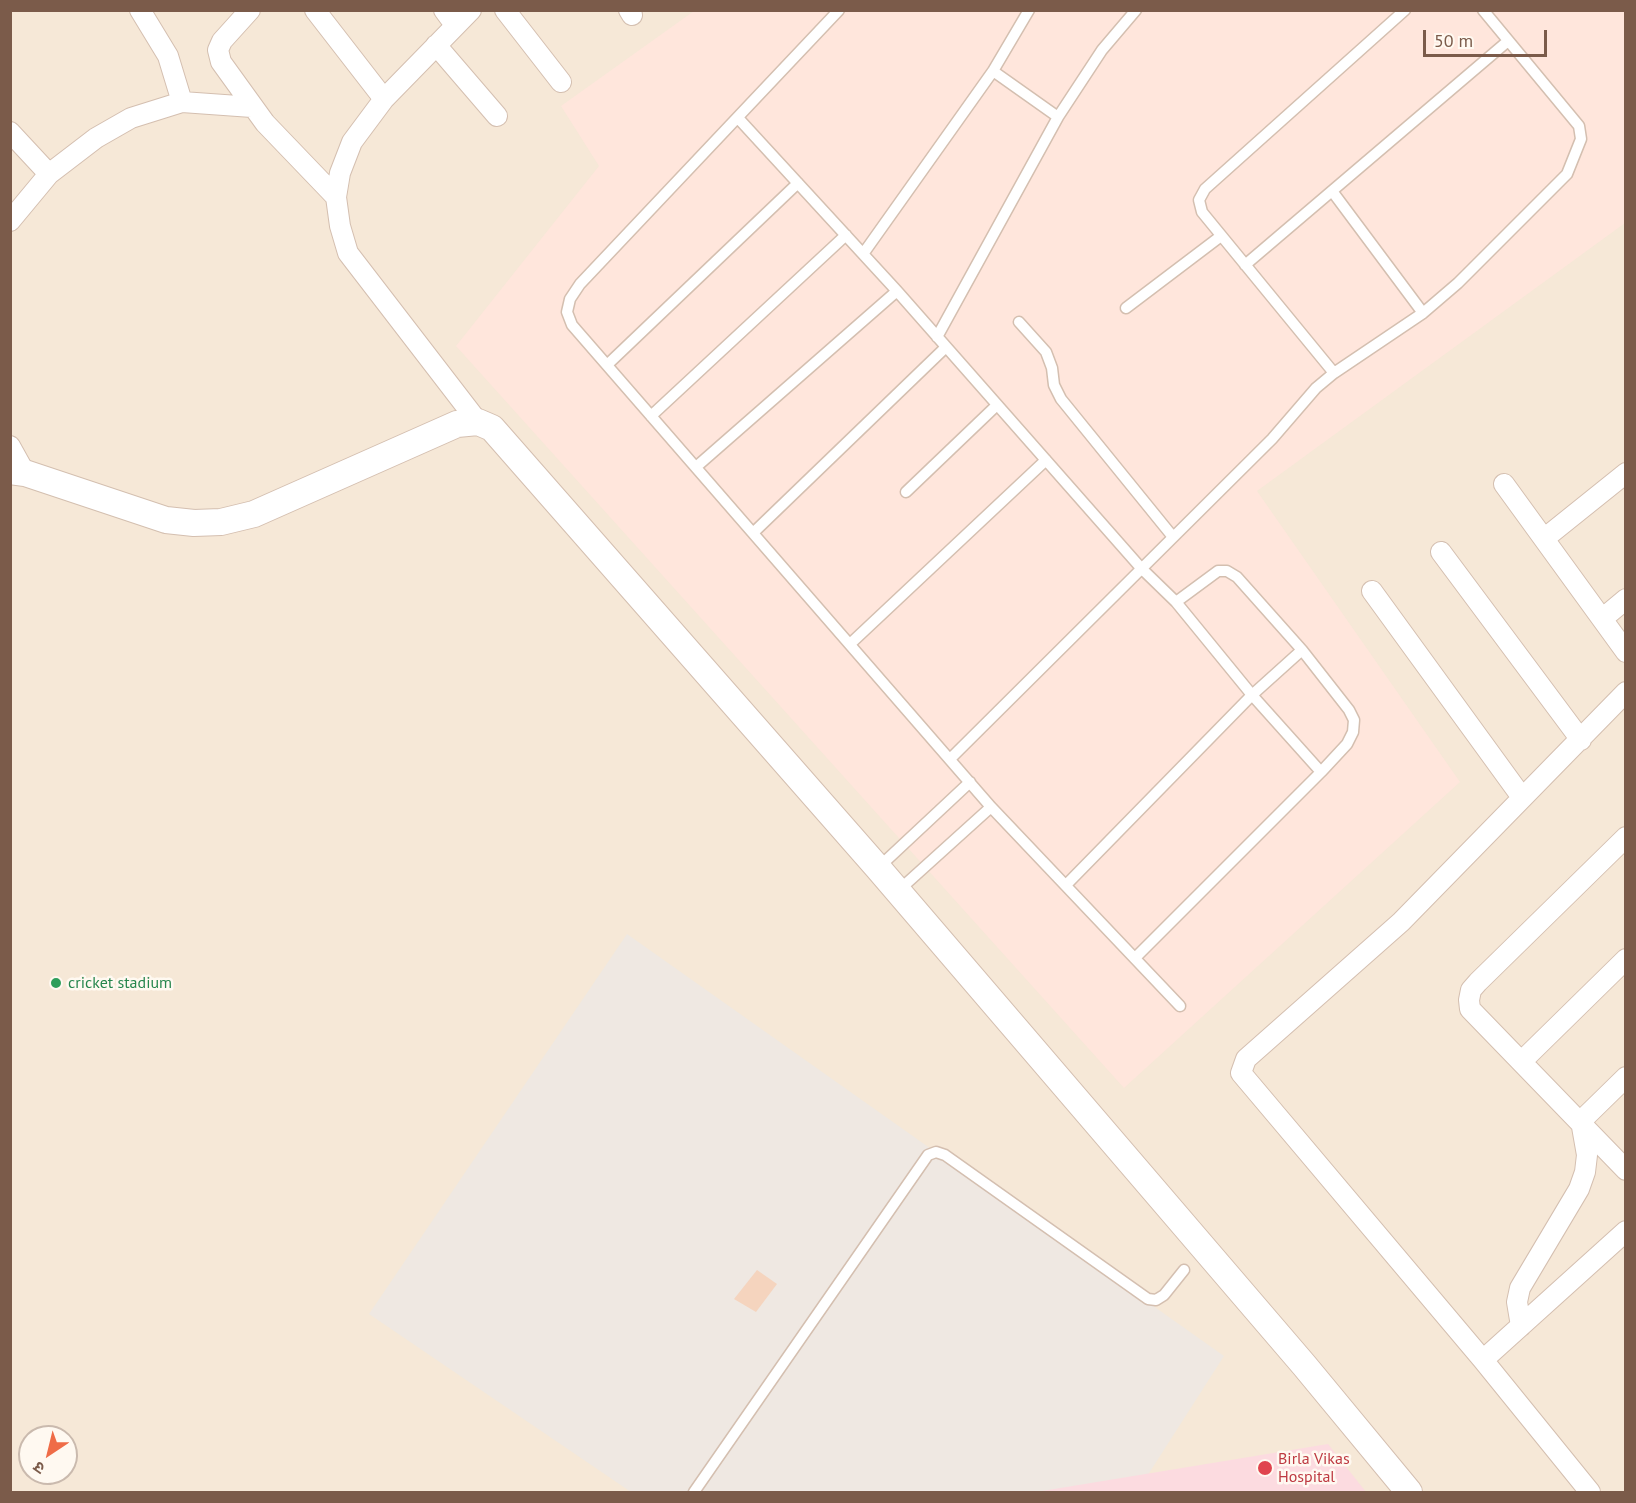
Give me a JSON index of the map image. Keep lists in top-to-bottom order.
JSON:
{
  "places": ["cricket stadium", "Birla Vikas Hospital"],
  "scale_bar": "50 m",
  "north": "bottom left"
}
